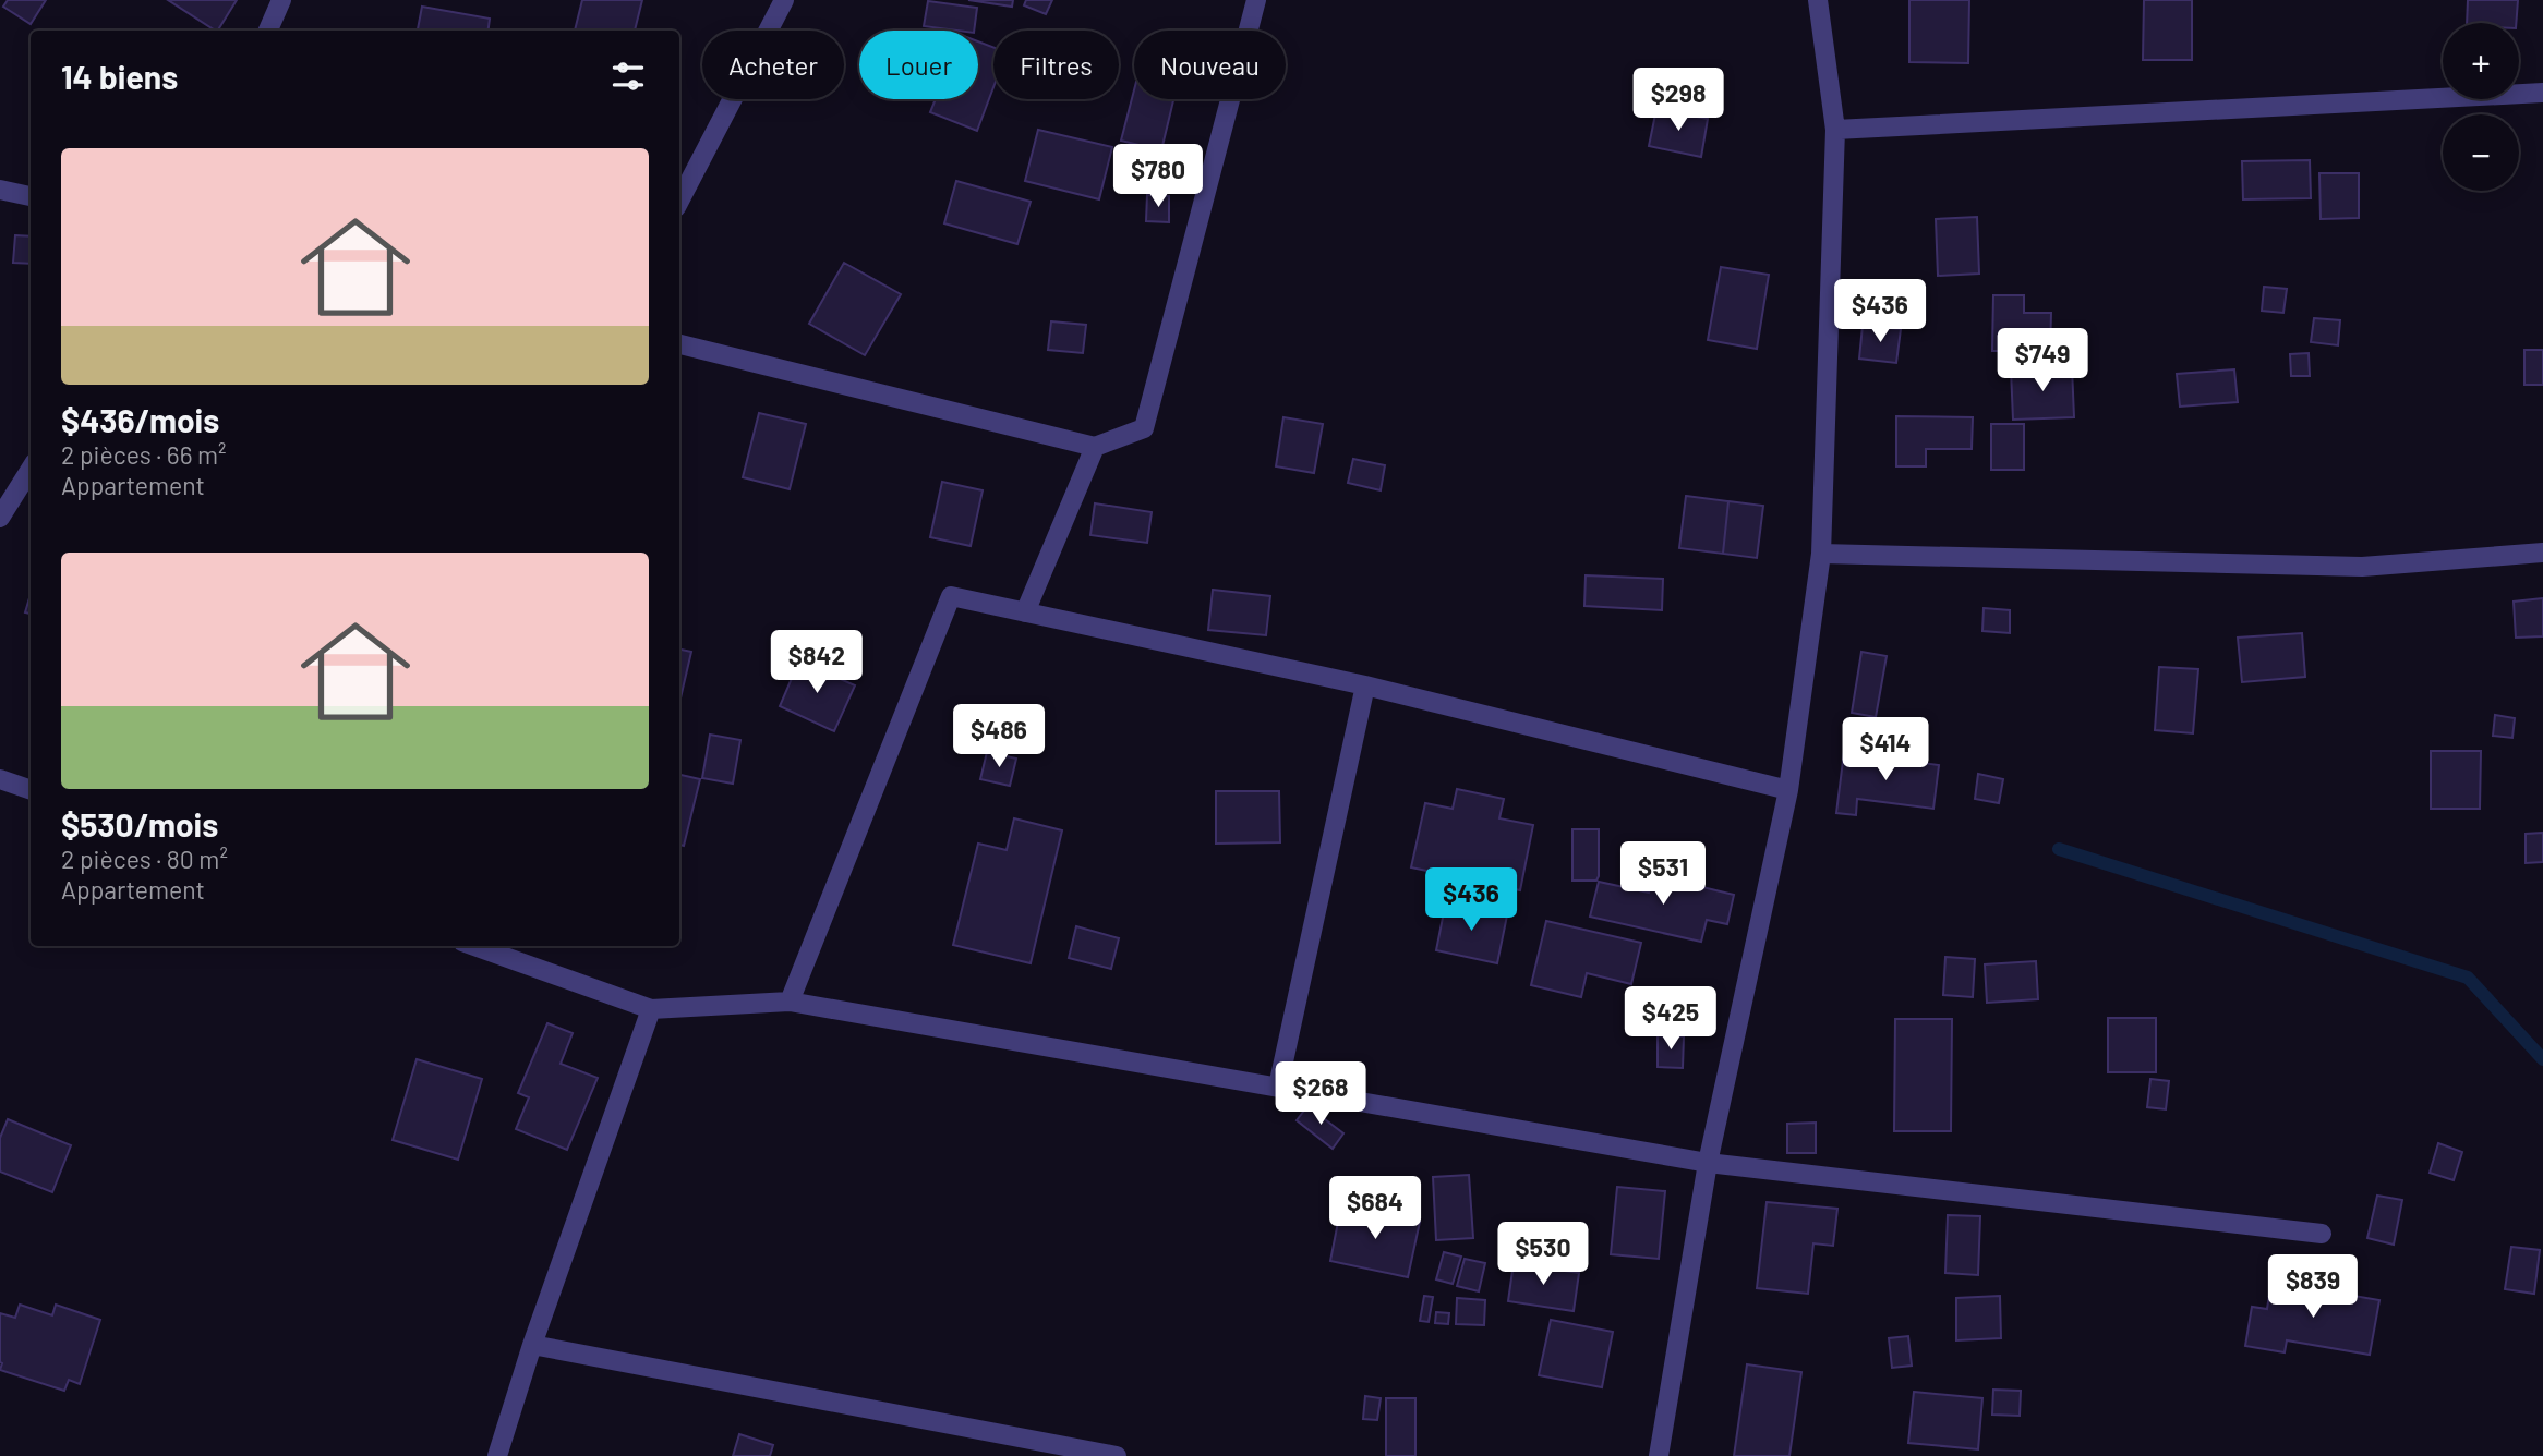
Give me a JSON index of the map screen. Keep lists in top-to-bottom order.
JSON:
{
  "page": {
    "map_buttons": ["+", "−"],
    "chip": [
      "Acheter",
      "Louer",
      "Filtres",
      "Nouveau"
    ],
    "heading": "14 biens",
    "price": [
      "$298",
      "$780",
      "$436",
      "$749",
      "$842",
      "$486",
      "$414",
      "$531",
      "$436",
      "$425",
      "$268",
      "$684",
      "$530",
      "$839"
    ],
    "list": [
      {
        "name": "$436/mois",
        "note": "2 pièces · 66 m² · Appartement"
      },
      {
        "name": "$530/mois",
        "note": "2 pièces · 80 m² · Appartement"
      }
    ]
  }
}
